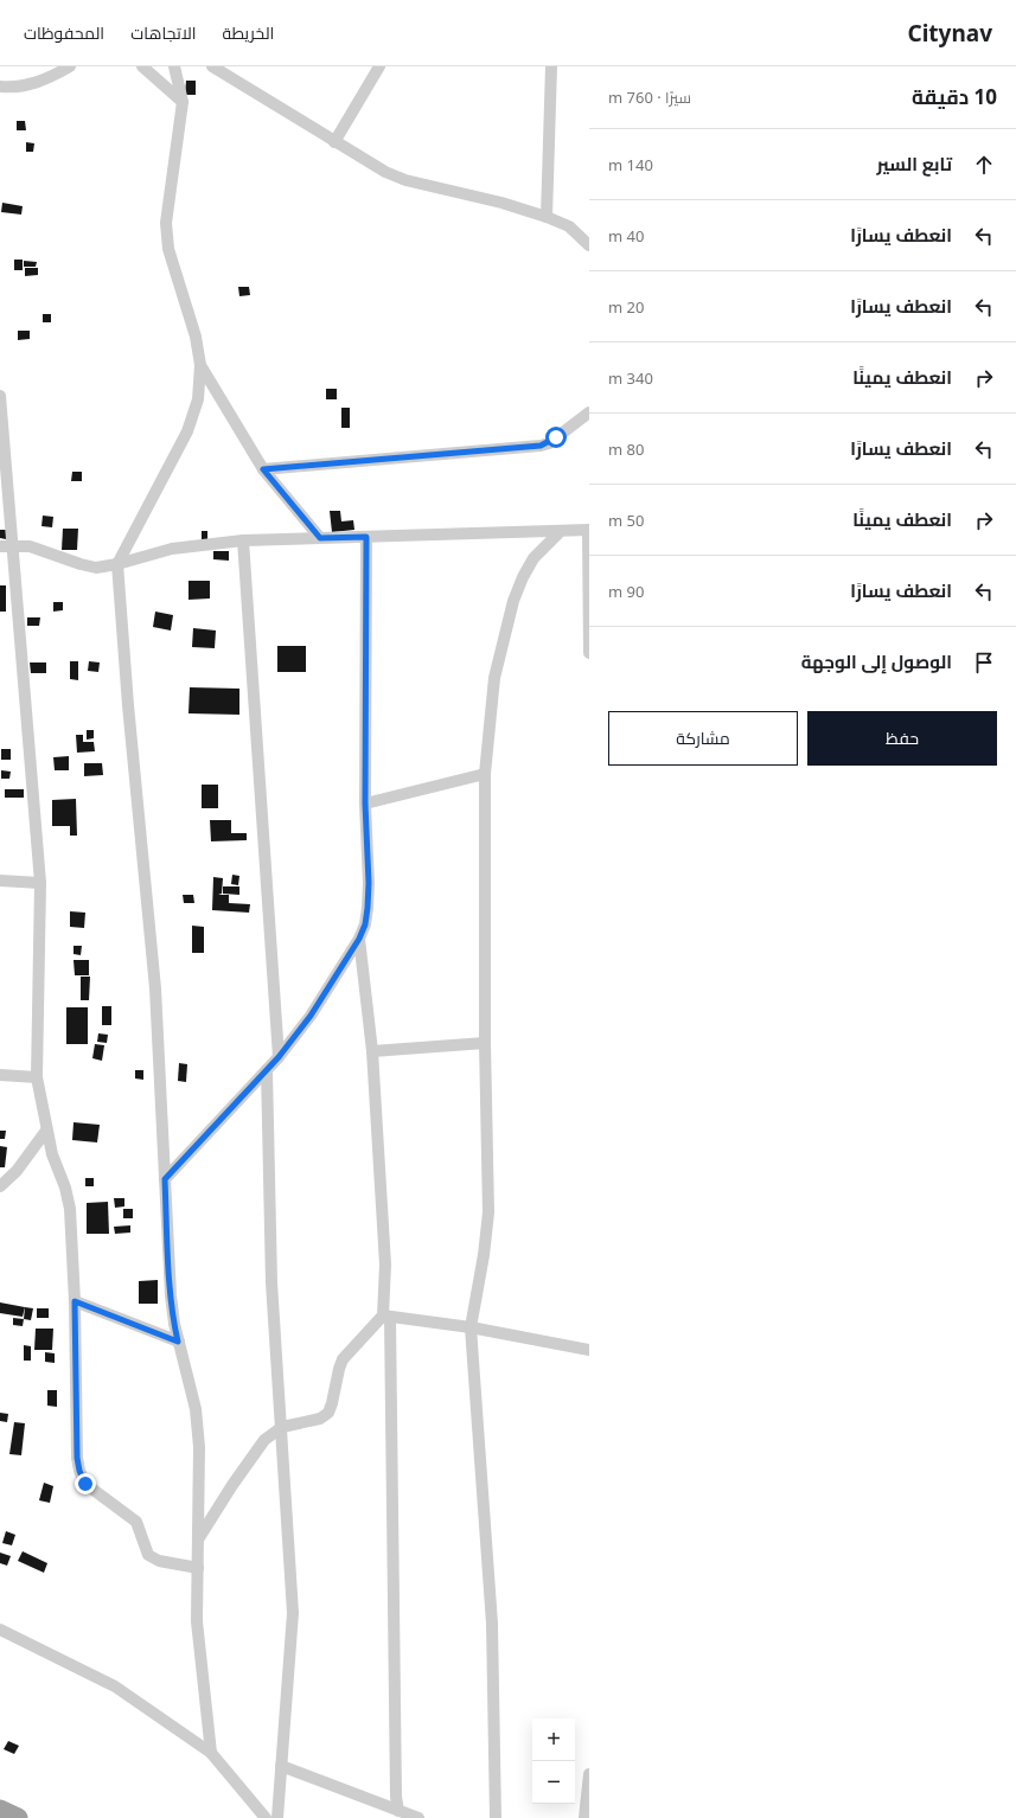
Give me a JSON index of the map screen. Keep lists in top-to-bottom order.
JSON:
{
  "page": {
    "header": "Citynav",
    "nav": ["الخريطة", "الاتجاهات", "المحفوظات"],
    "heading": ["10 دقيقة", "سيرًا · 760 m"],
    "list": [
      ["تابع السير", "140 m"],
      ["انعطف يسارًا", "40 m"],
      ["انعطف يسارًا", "20 m"],
      ["انعطف يمينًا", "340 m"],
      ["انعطف يسارًا", "80 m"],
      ["انعطف يمينًا", "50 m"],
      ["انعطف يسارًا", "90 m"],
      "الوصول إلى الوجهة"
    ],
    "buttons": ["حفظ", "مشاركة"],
    "map_buttons": ["+", "−"]
  }
}
